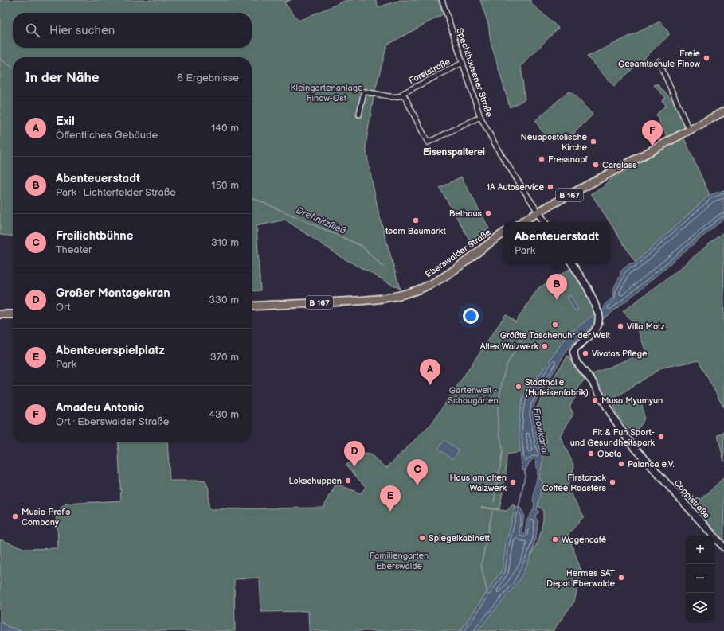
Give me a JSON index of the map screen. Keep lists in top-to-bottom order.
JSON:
{
  "streets": {
    "main road": ["B 167", "Eberswalder Straße", "Coppistraße"],
    "street": ["Forststraße", "Spechthausener Straße"]
  },
  "crossings": [
    ["Forststraße", "Spechthausener Straße"],
    ["Spechthausener Straße", "B 167"]
  ],
  "districts": ["Eisenspalterei"],
  "water": ["Drehnitzfließ", "Finowkanal"],
  "parks": ["Kleingartenanlage Finow-Ost", "Gartenwelt - Schaugärten", "Familiengarten Eberswalde"],
  "places": [
    "Freie Gesamtschule Finow",
    "Neuapostolische Kirche",
    "Fressnapf",
    "Carglass",
    "1A Autoservice",
    "Bethaus",
    "toom Baumarkt",
    "Größte Taschenuhr der Welt",
    "Villa Motz",
    "Altes Walzwerk",
    "Vivatas Pflege",
    "Stadthalle (Hufeisenfabrik)",
    "Musa Myumyun",
    "Fit & Fun Sport- und Gesundheitspark",
    "Obeta",
    "Palanca e.V.",
    "Lokschuppen",
    "Haus am alten Walzwerk",
    "Firstcrack Coffee Roasters",
    "Music-Profis Company",
    "Spiegelkabinett",
    "Wagencafé",
    "Hermes SAT Depot Eberwalde"
  ],
  "page": {
    "search": "Hier suchen",
    "heading": ["In der Nähe", "6 Ergebnisse"],
    "list": [
      {
        "mark": "A",
        "name": "Exil",
        "note": "Öffentliches Gebäude",
        "value": "140 m"
      },
      {
        "mark": "B",
        "name": "Abenteuerstadt",
        "note": "Park · Lichterfelder Straße",
        "value": "150 m"
      },
      {
        "mark": "C",
        "name": "Freilichtbühne",
        "note": "Theater",
        "value": "310 m"
      },
      {
        "mark": "D",
        "name": "Großer Montagekran",
        "note": "Ort",
        "value": "330 m"
      },
      {
        "mark": "E",
        "name": "Abenteuerspielplatz",
        "note": "Park",
        "value": "370 m"
      },
      {
        "mark": "F",
        "name": "Amadeu Antonio",
        "note": "Ort · Eberswalder Straße",
        "value": "430 m"
      }
    ],
    "pins": [
      "F",
      "B",
      "A",
      "D",
      "C",
      "E"
    ],
    "popup": ["Abenteuerstadt", "Park"],
    "map_buttons": ["+", "−"]
  }
}
